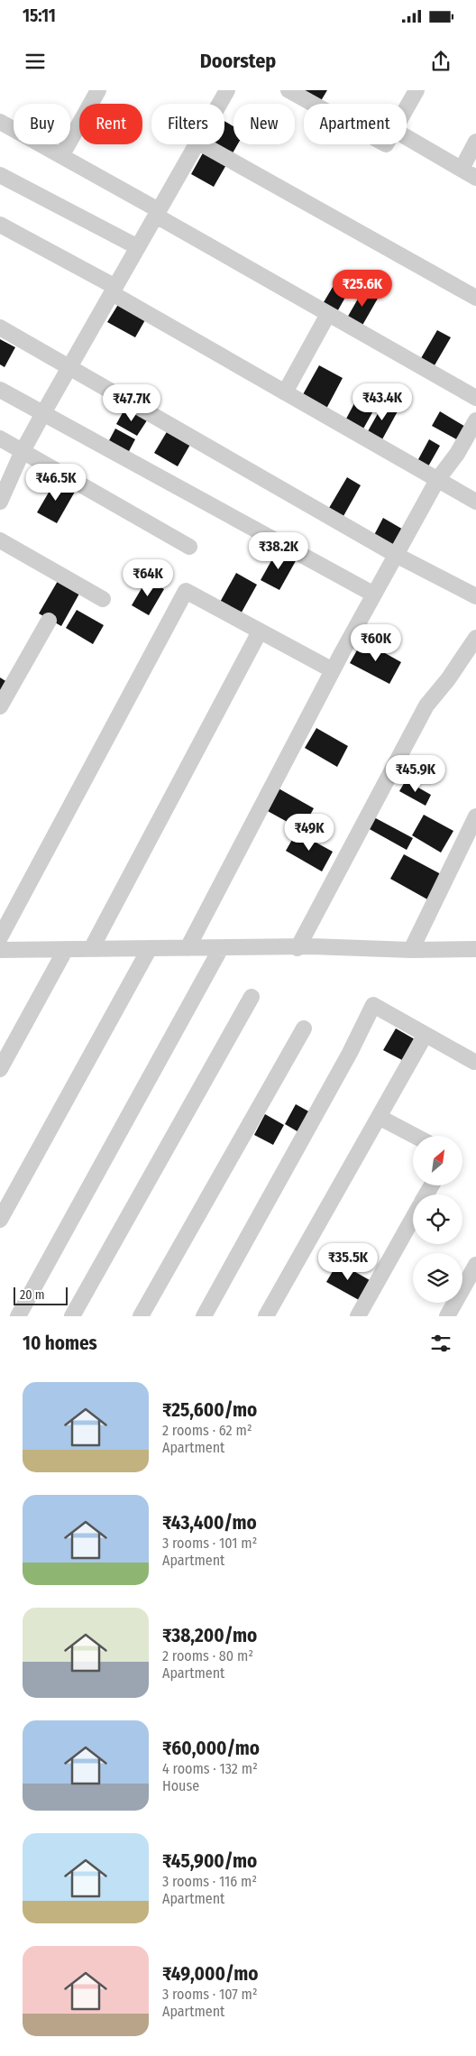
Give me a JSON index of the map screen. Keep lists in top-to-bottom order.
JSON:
{
  "scale_bar": "20 m",
  "north": "top right",
  "page": {
    "status": "15:11",
    "header": "Doorstep",
    "chip": [
      "Buy",
      "Rent",
      "Filters",
      "New",
      "Apartment"
    ],
    "price": [
      "₹25.6K",
      "₹43.4K",
      "₹47.7K",
      "₹46.5K",
      "₹38.2K",
      "₹64K",
      "₹60K",
      "₹45.9K",
      "₹49K",
      "₹35.5K"
    ],
    "scale": "20 m",
    "heading": "10 homes",
    "list": [
      {
        "name": "₹25,600/mo",
        "note": "2 rooms · 62 m² · Apartment"
      },
      {
        "name": "₹43,400/mo",
        "note": "3 rooms · 101 m² · Apartment"
      },
      {
        "name": "₹38,200/mo",
        "note": "2 rooms · 80 m² · Apartment"
      },
      {
        "name": "₹60,000/mo",
        "note": "4 rooms · 132 m² · House"
      },
      {
        "name": "₹45,900/mo",
        "note": "3 rooms · 116 m² · Apartment"
      },
      {
        "name": "₹49,000/mo",
        "note": "3 rooms · 107 m² · Apartment"
      }
    ]
  }
}
